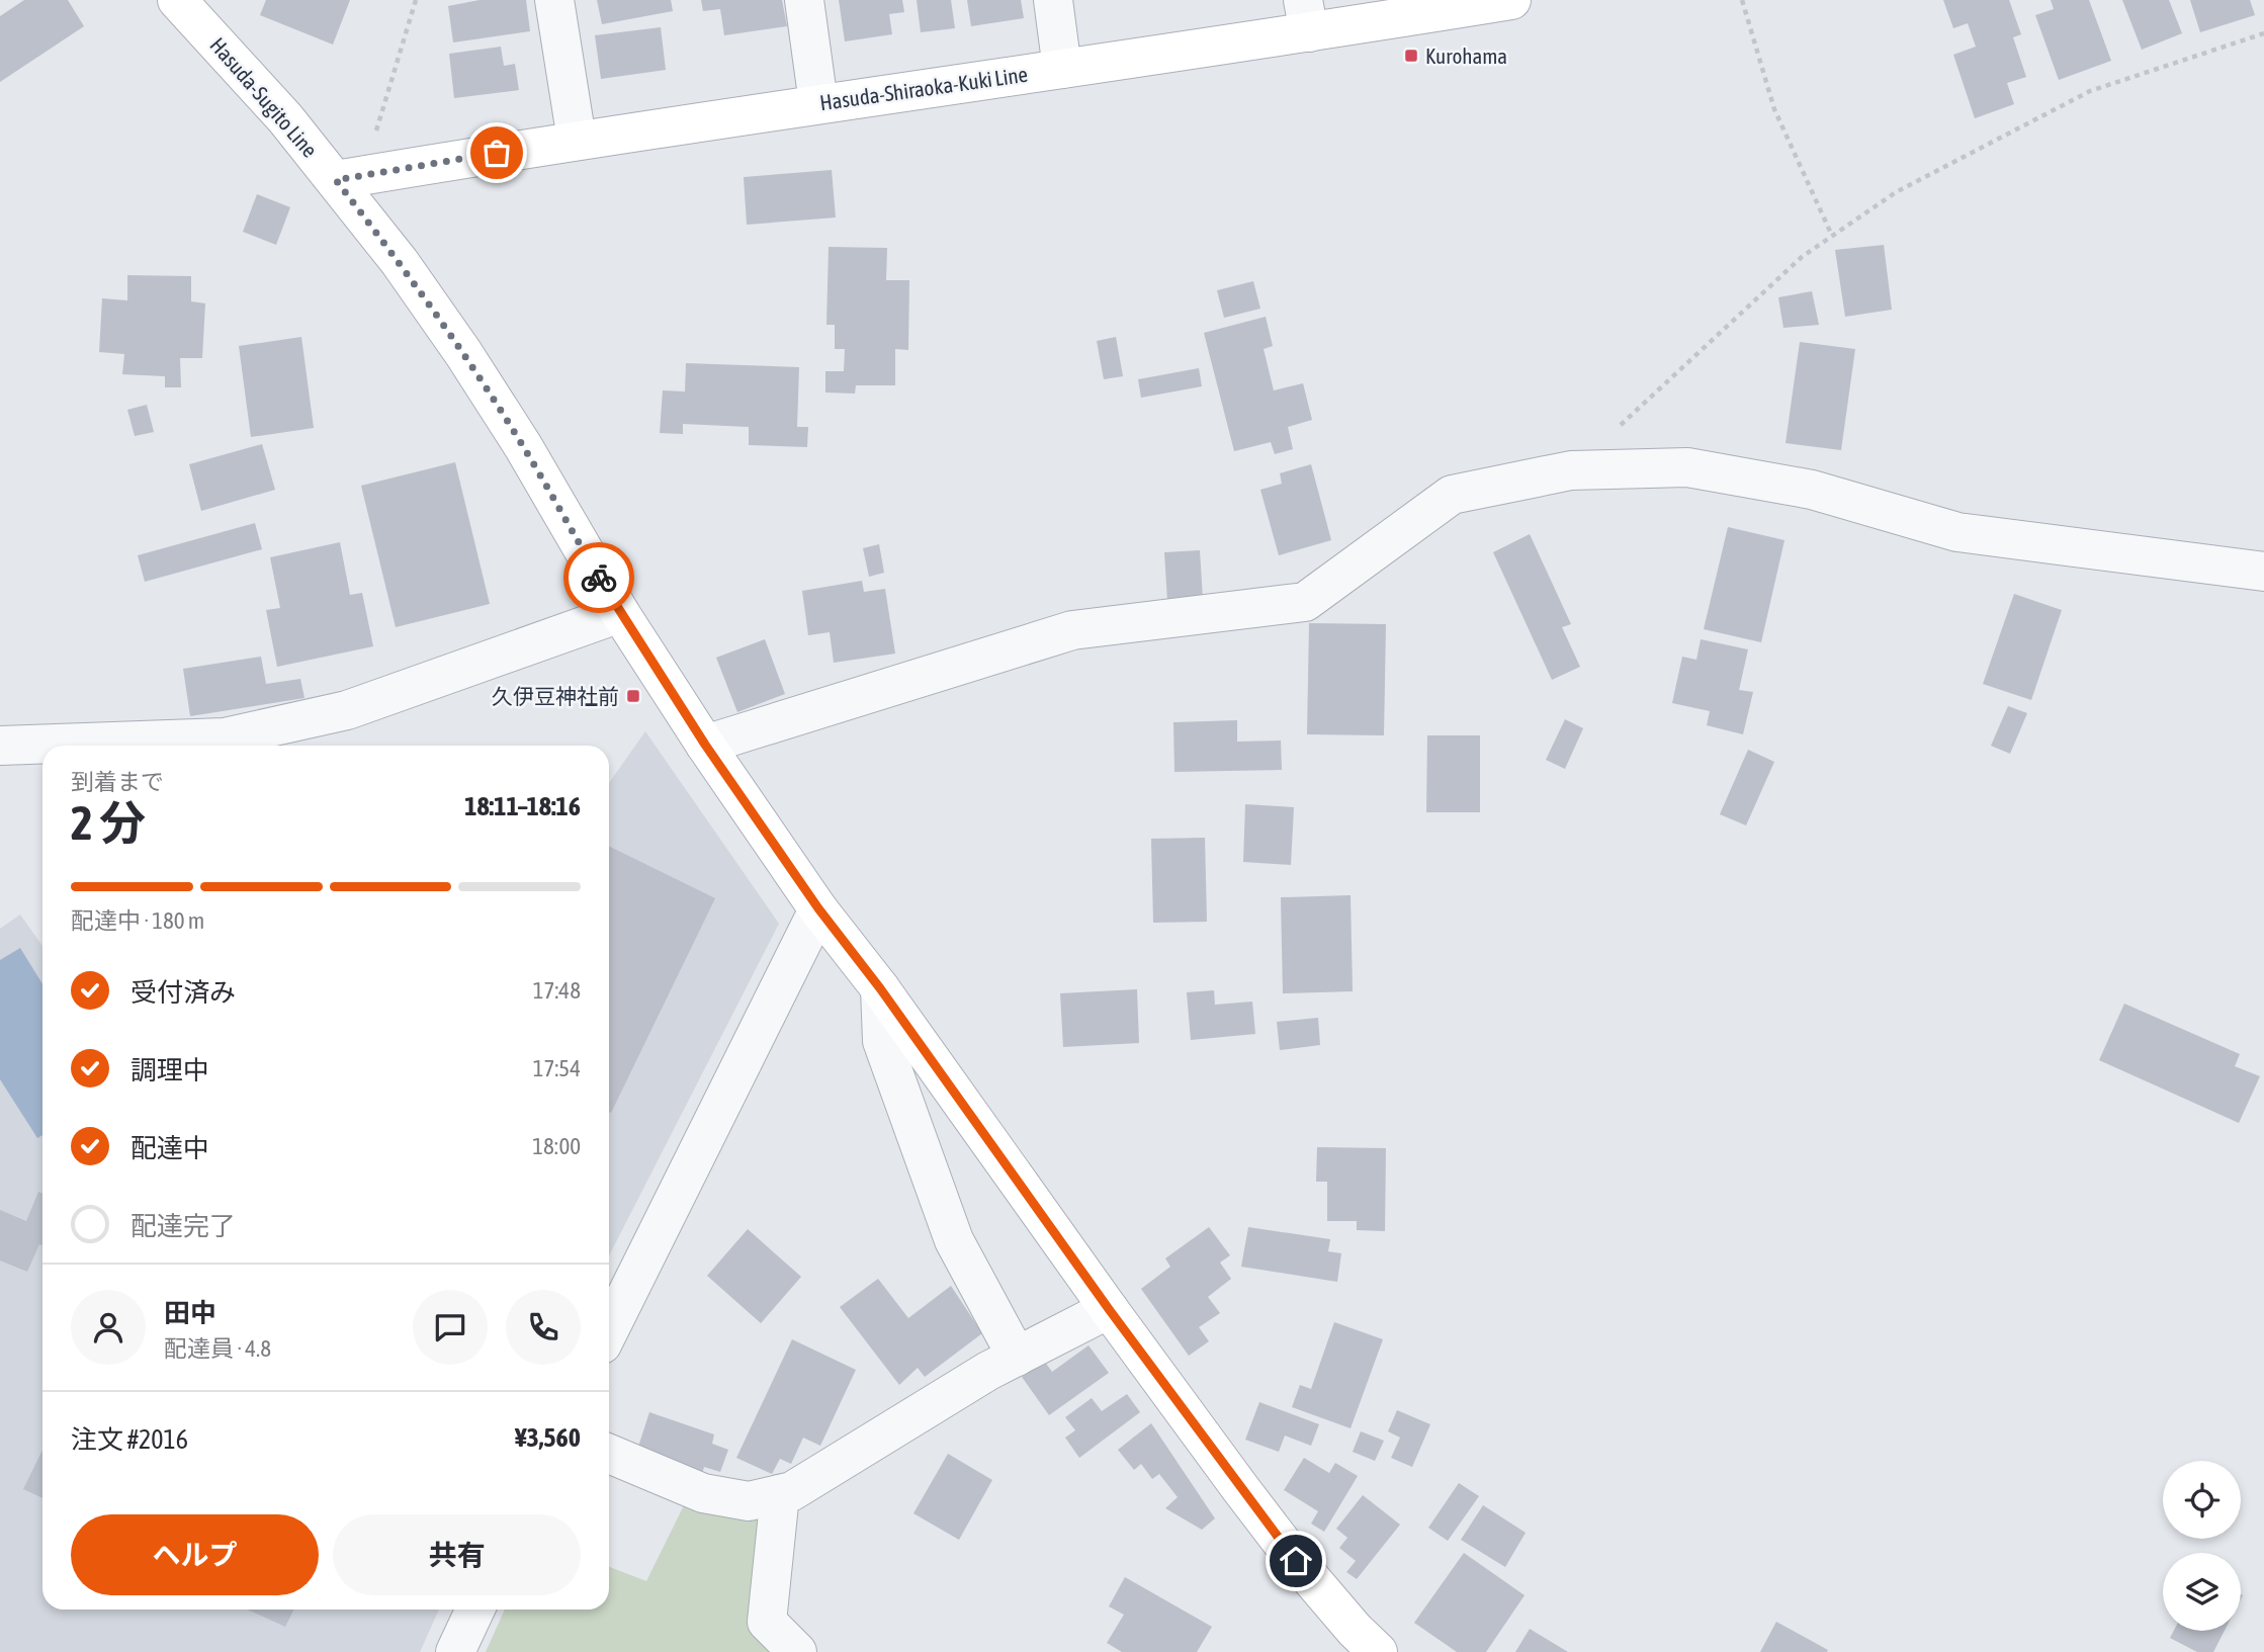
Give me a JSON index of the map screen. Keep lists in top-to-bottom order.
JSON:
{
  "streets": {
    "main road": ["Hasuda-Shiraoka-Kuki Line", "Hasuda-Sugito Line"]
  },
  "crossings": [
    ["Hasuda-Shiraoka-Kuki Line", "Hasuda-Sugito Line"]
  ],
  "places": {
    "transit": ["Kurohama", "久伊豆神社前"]
  },
  "page": {
    "heading": ["2 分", "到着まで", "18:11–18:16"],
    "panel": [
      "田中",
      "配達員 · 4.8",
      "注文 #2016",
      "¥3,560"
    ],
    "bar": "配達中 · 180 m",
    "list": [
      ["受付済み", "17:48"],
      ["調理中", "17:54"],
      ["配達中", "18:00"],
      "配達完了"
    ],
    "buttons": ["ヘルプ", "共有"]
  }
}
